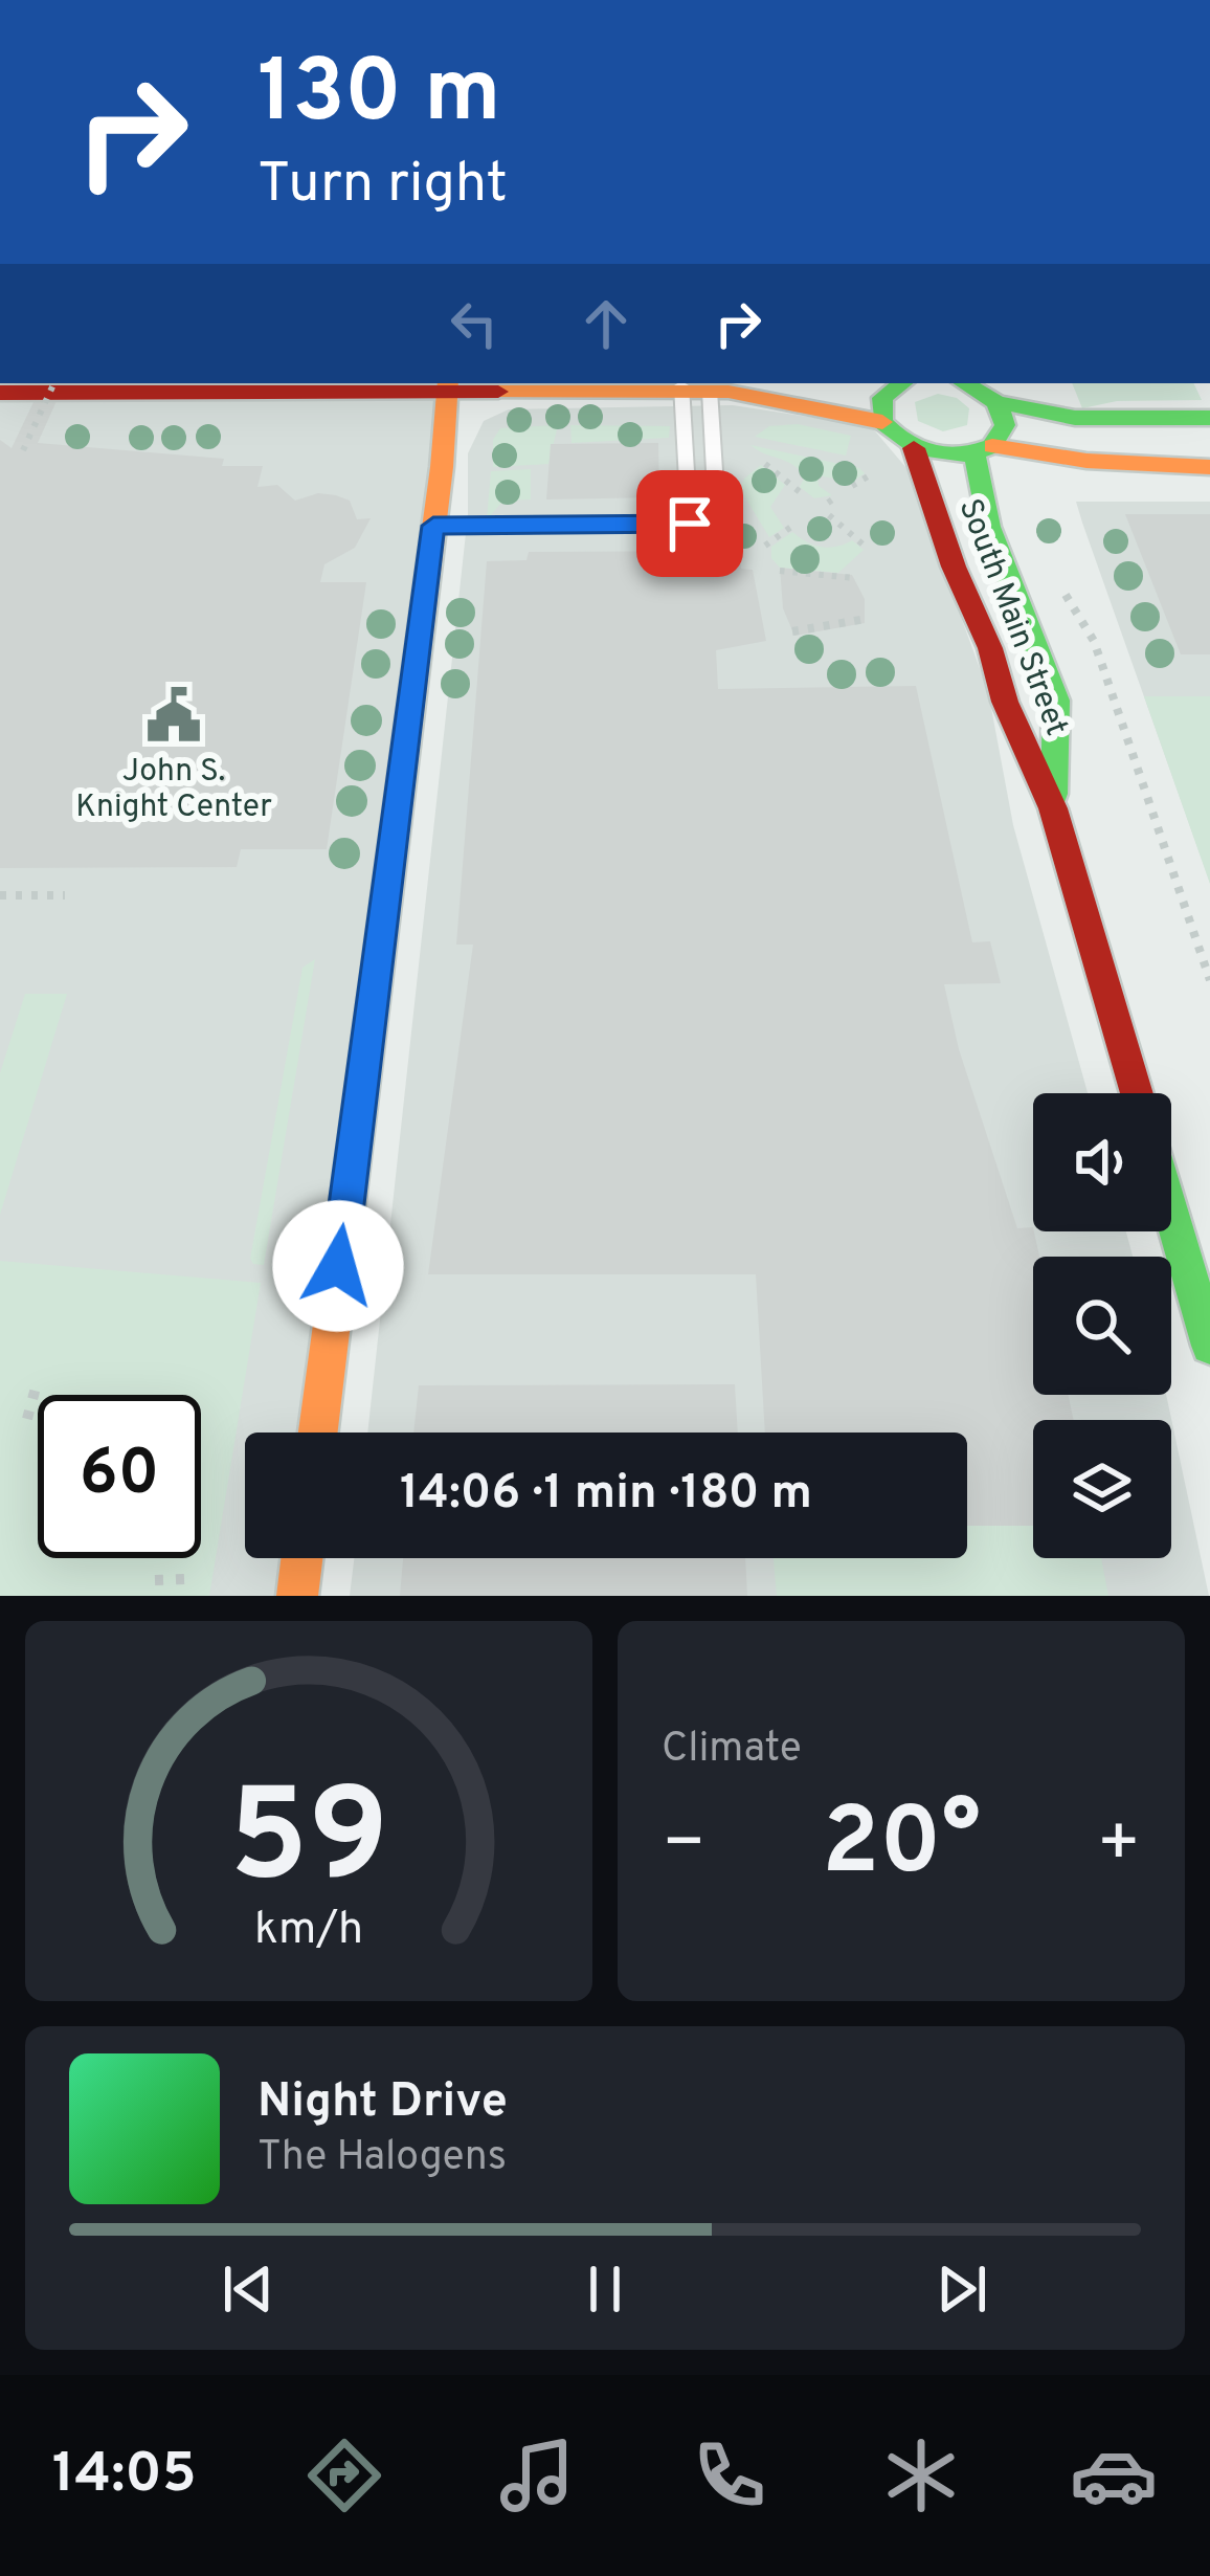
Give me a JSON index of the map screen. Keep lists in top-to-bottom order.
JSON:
{
  "streets": {
    "main road": ["South Main Street"]
  },
  "places": {
    "public building": ["John S. Knight Center"]
  },
  "page": {
    "turn": ["130 m", "Turn right"],
    "limit": "60",
    "trip": "14:06 · 1 min · 180 m",
    "tile": "Climate",
    "heat": ["−", "20°", "+"],
    "song": ["Night Drive", "The Halogens"],
    "tabs": "14:05",
    "gauge": ["59", "km/h"]
  }
}
